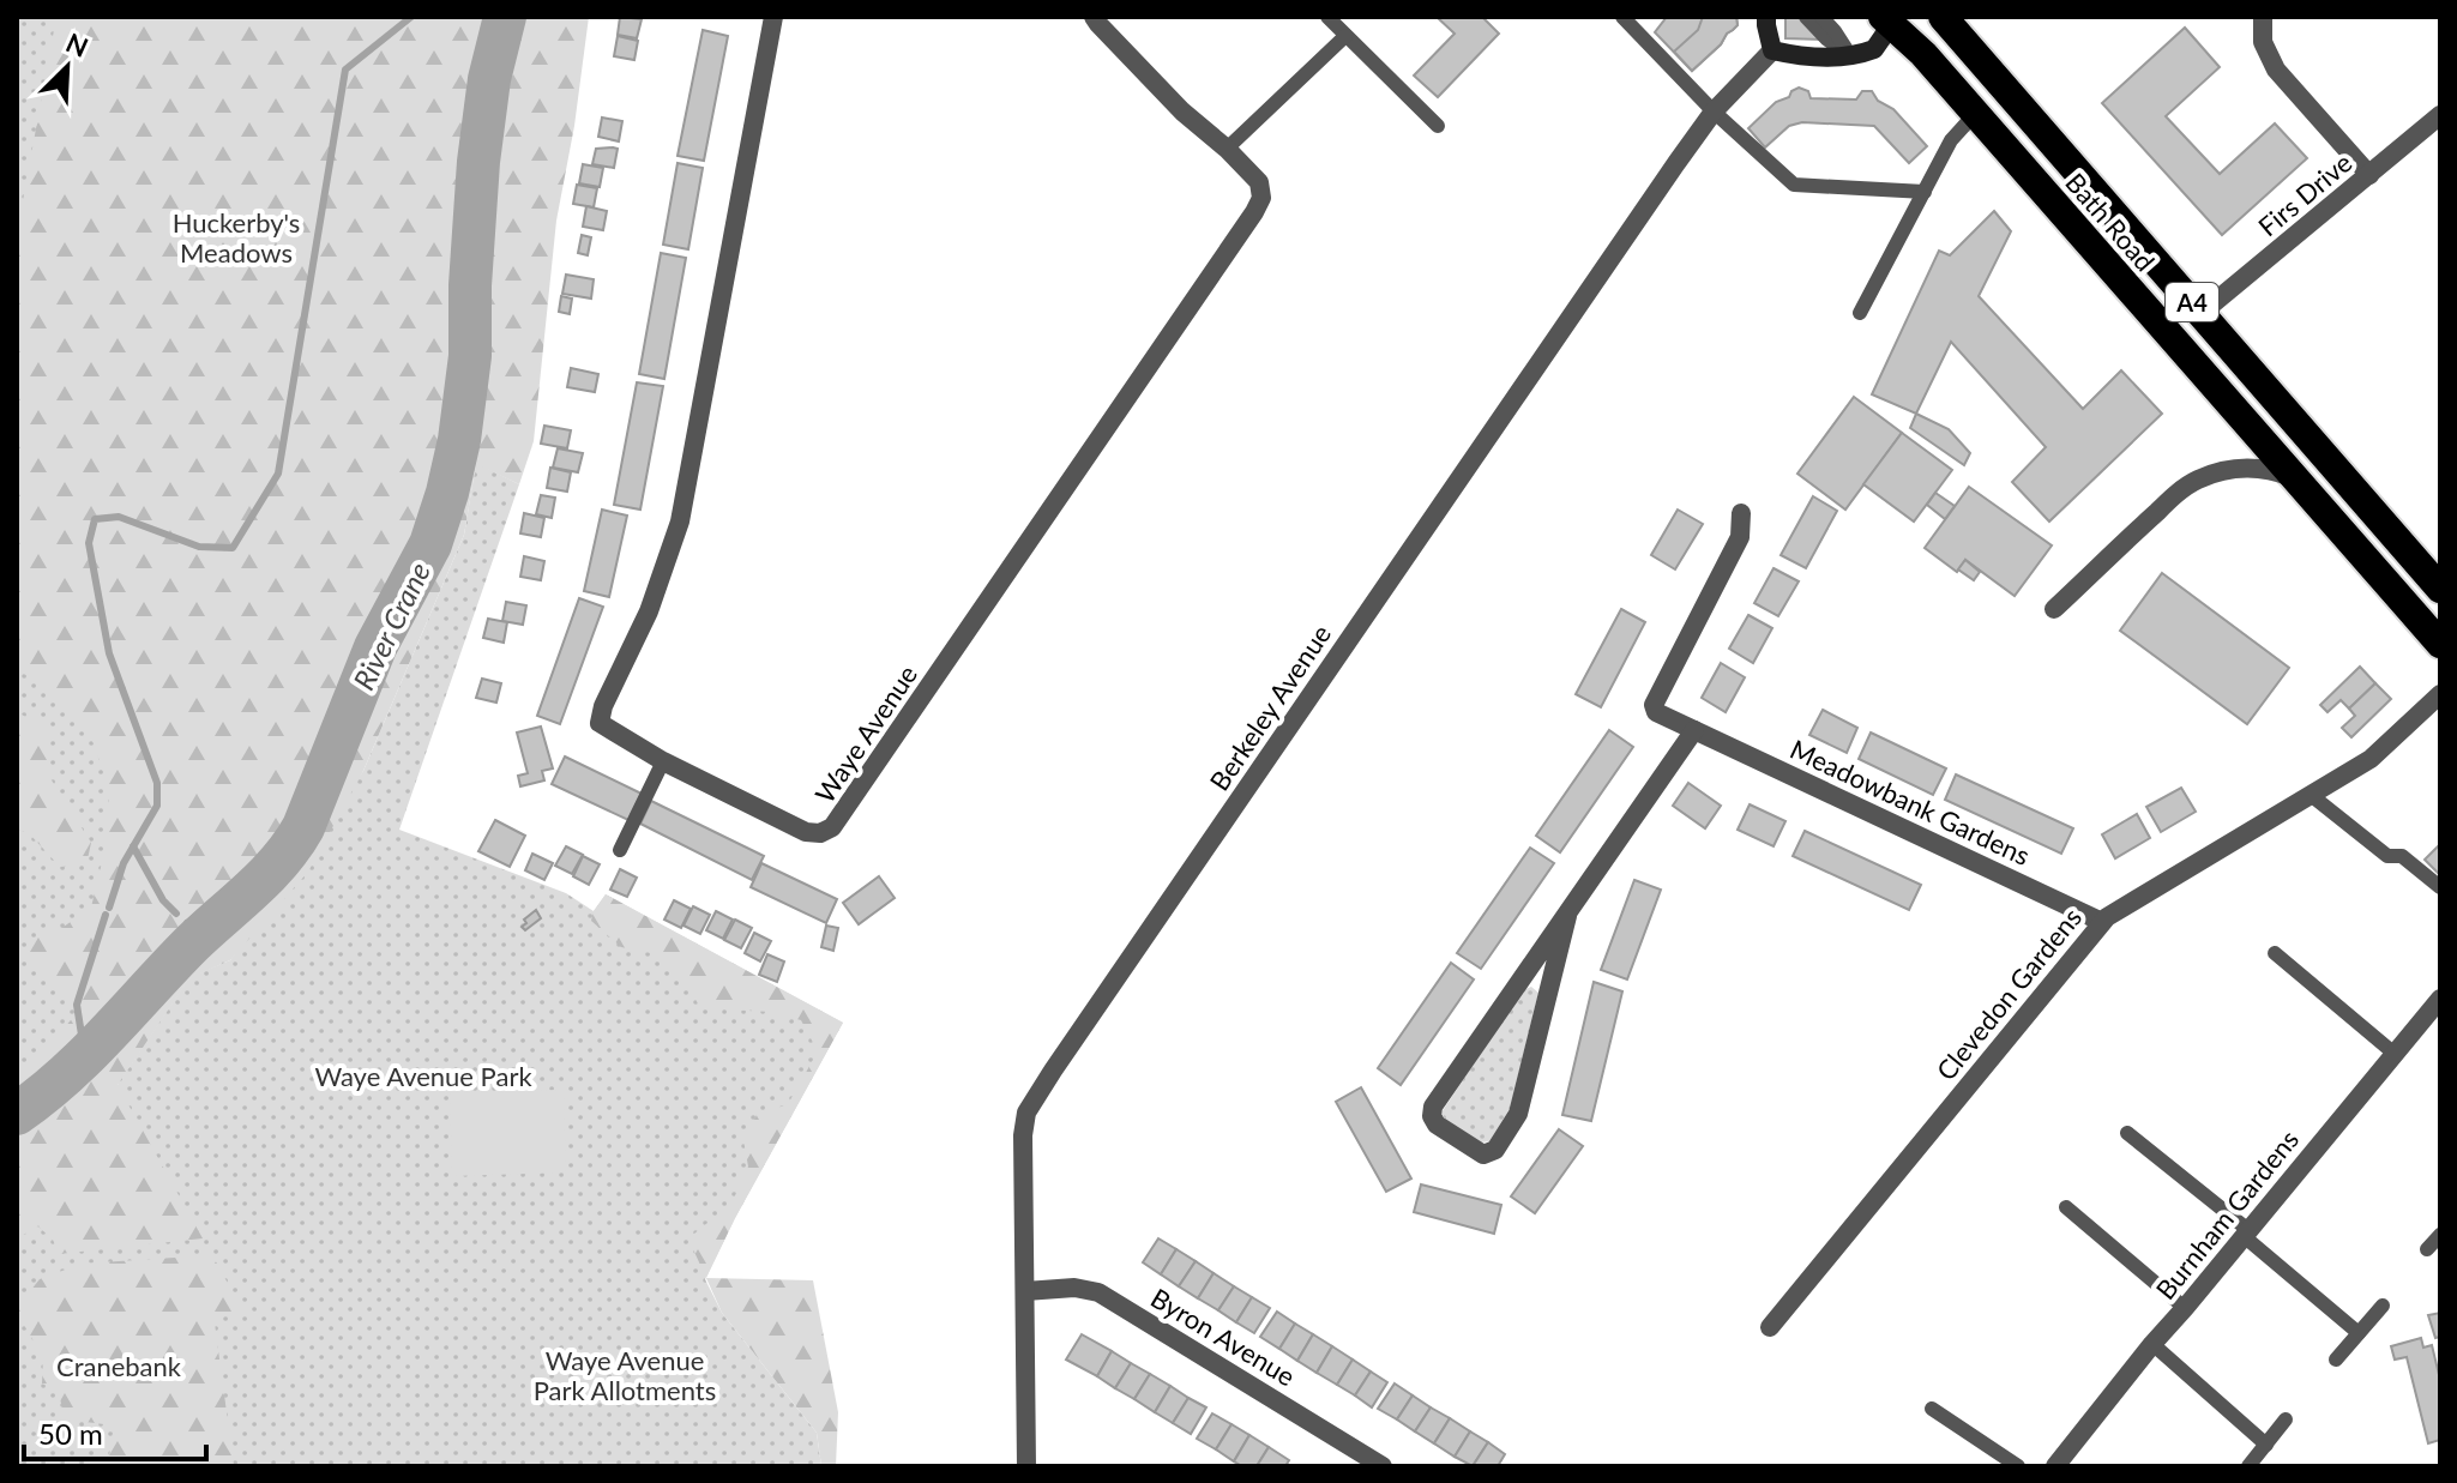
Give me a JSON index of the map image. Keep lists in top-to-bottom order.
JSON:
{
  "streets": {
    "highway": ["Bath Road", "A4"],
    "street": [
      "Firs Drive",
      "Berkeley Avenue",
      "Waye Avenue",
      "Meadowbank Gardens",
      "Clevedon Gardens",
      "Burnham Gardens",
      "Byron Avenue"
    ]
  },
  "crossings": [
    ["Firs Drive", "Bath Road"],
    ["Berkeley Avenue", "Byron Avenue"],
    ["Meadowbank Gardens", "Clevedon Gardens"]
  ],
  "water": ["River Crane"],
  "parks": [
    "Huckerby's Meadows",
    "Waye Avenue Park",
    "Waye Avenue Park Allotments",
    "Cranebank"
  ],
  "scale_bar": "50 m",
  "north": "top right"
}
